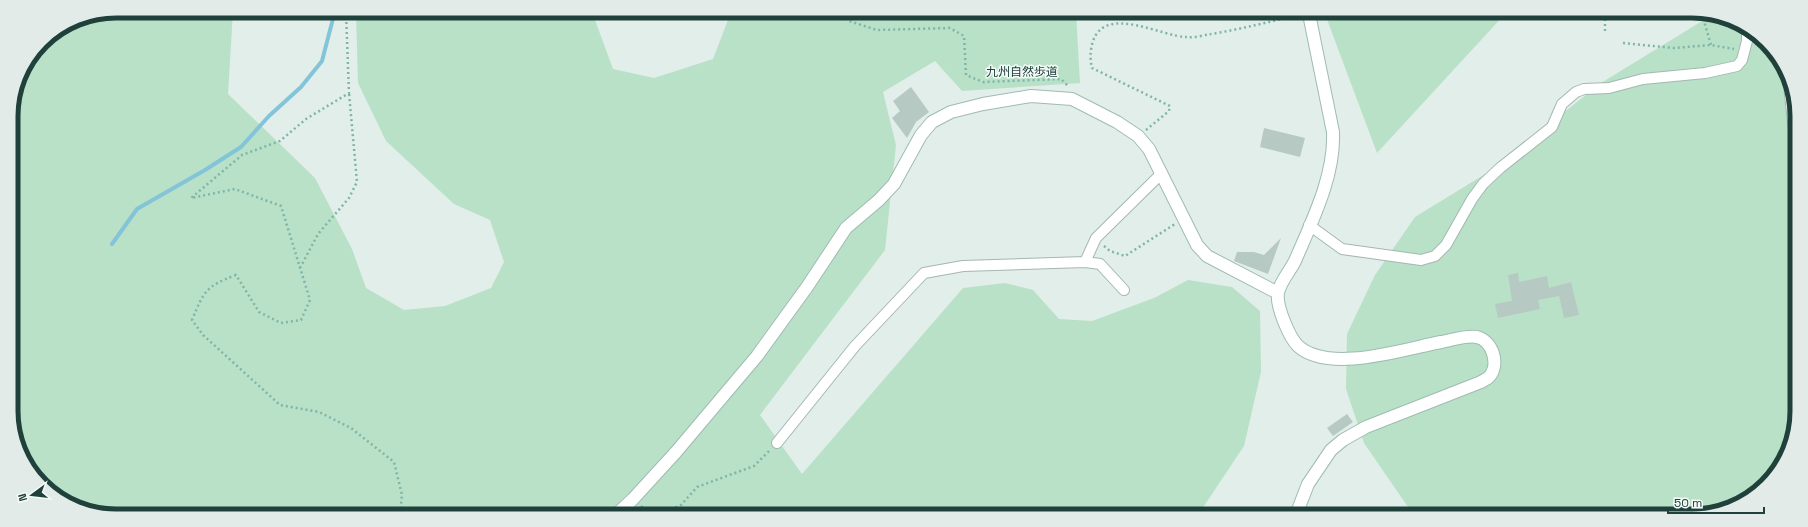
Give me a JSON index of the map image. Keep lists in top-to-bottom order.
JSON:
{
  "streets": {
    "path": ["九州自然歩道"]
  },
  "scale_bar": "50 m",
  "north": "left"
}
